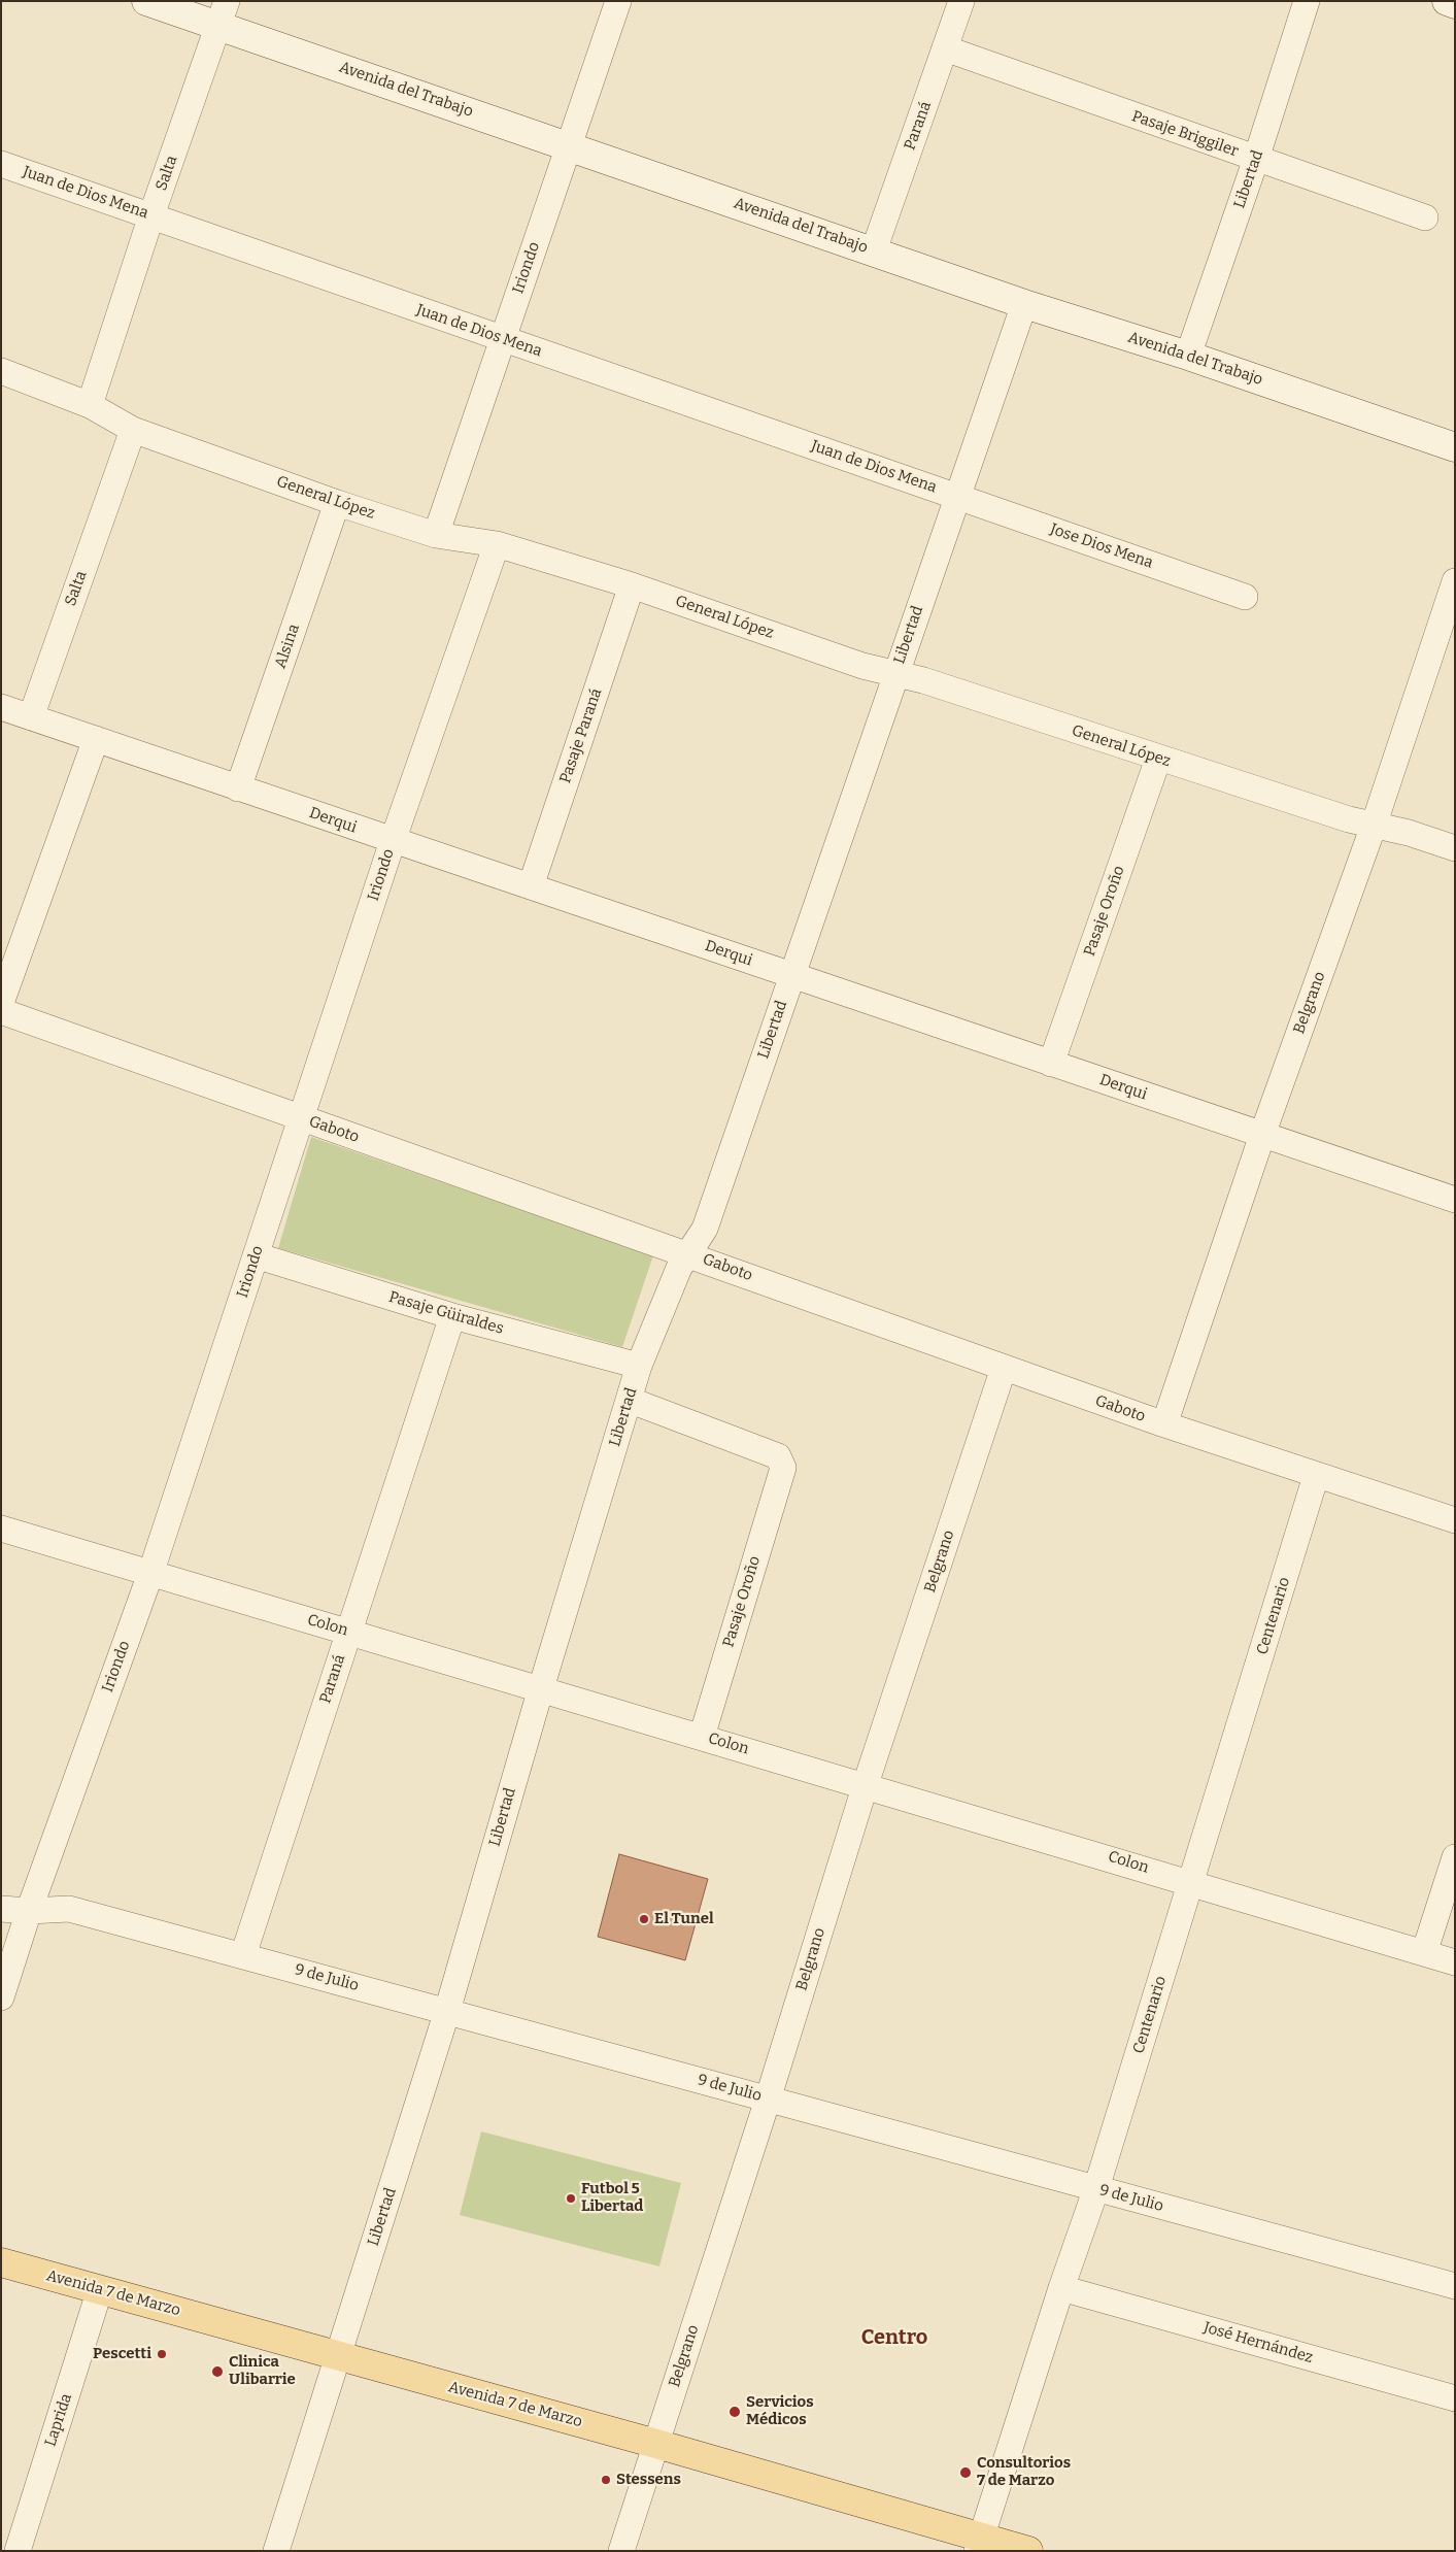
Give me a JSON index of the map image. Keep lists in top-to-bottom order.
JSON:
{
  "streets": {
    "main road": ["Avenida 7 de Marzo"],
    "street": [
      "Avenida del Trabajo",
      "Paraná",
      "Pasaje Briggiler",
      "Salta",
      "Libertad",
      "Juan de Dios Mena",
      "Iriondo",
      "General López",
      "Jose Dios Mena",
      "Alsina",
      "Pasaje Paraná",
      "Derqui",
      "Pasaje Oroño",
      "Belgrano",
      "Gaboto",
      "Pasaje Güiraldes",
      "Centenario",
      "Colon",
      "9 de Julio",
      "José Hernández",
      "Laprida"
    ]
  },
  "crossings": [
    ["Avenida del Trabajo", "Paraná"],
    ["Avenida del Trabajo", "Salta"],
    ["Avenida del Trabajo", "Libertad"],
    ["Avenida del Trabajo", "Iriondo"],
    ["Paraná", "Pasaje Briggiler"],
    ["Paraná", "Pasaje Güiraldes"],
    ["Paraná", "Colon"],
    ["Paraná", "9 de Julio"],
    ["Pasaje Briggiler", "Libertad"],
    ["Salta", "Juan de Dios Mena"],
    ["Salta", "General López"],
    ["Salta", "Derqui"],
    ["Libertad", "Juan de Dios Mena"],
    ["Libertad", "General López"],
    ["Libertad", "Jose Dios Mena"],
    ["Libertad", "Derqui"],
    ["Libertad", "Pasaje Oroño"],
    ["Libertad", "Gaboto"],
    ["Libertad", "Pasaje Güiraldes"],
    ["Libertad", "Colon"],
    ["Libertad", "9 de Julio"],
    ["Libertad", "Avenida 7 de Marzo"],
    ["Juan de Dios Mena", "Iriondo"],
    ["Juan de Dios Mena", "Jose Dios Mena"],
    ["Iriondo", "General López"],
    ["Iriondo", "Derqui"],
    ["Iriondo", "Gaboto"],
    ["Iriondo", "Pasaje Güiraldes"],
    ["Iriondo", "Colon"],
    ["Iriondo", "9 de Julio"],
    ["General López", "Alsina"],
    ["General López", "Pasaje Paraná"],
    ["General López", "Pasaje Oroño"],
    ["General López", "Belgrano"],
    ["Alsina", "Derqui"],
    ["Pasaje Paraná", "Derqui"],
    ["Derqui", "Pasaje Oroño"],
    ["Derqui", "Belgrano"],
    ["Pasaje Oroño", "Colon"],
    ["Belgrano", "Gaboto"],
    ["Belgrano", "Colon"],
    ["Belgrano", "9 de Julio"],
    ["Belgrano", "Avenida 7 de Marzo"],
    ["Gaboto", "Centenario"],
    ["Centenario", "Colon"],
    ["Centenario", "9 de Julio"],
    ["Centenario", "Avenida 7 de Marzo"],
    ["Centenario", "José Hernández"],
    ["Avenida 7 de Marzo", "Laprida"]
  ],
  "districts": ["Centro"],
  "places": [
    "El Tunel",
    "Futbol 5 Libertad",
    "Pescetti",
    "Clinica Ulibarrie",
    "Servicios Médicos",
    "Consultorios 7 de Marzo",
    "Stessens"
  ]
}
